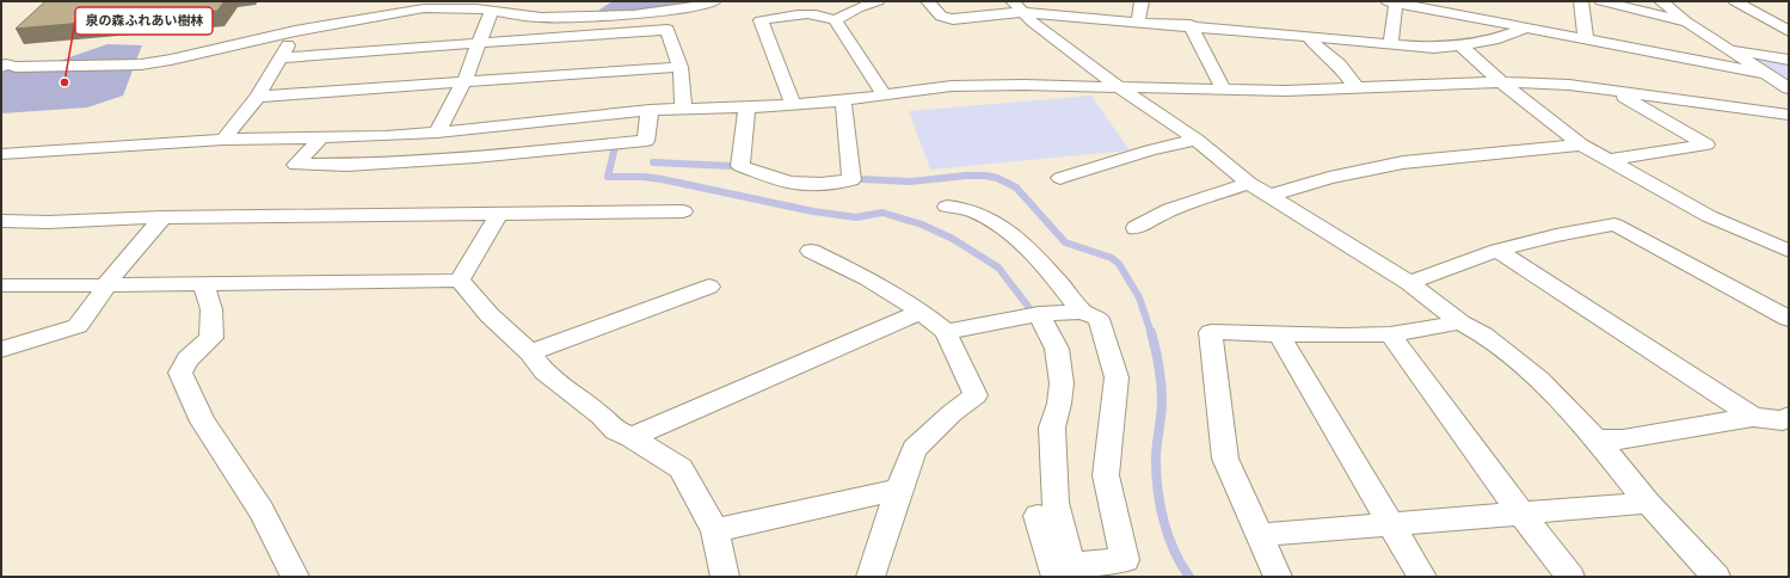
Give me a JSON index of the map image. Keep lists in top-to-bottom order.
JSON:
{
  "places": ["泉の森ふれあい樹林"]
}
